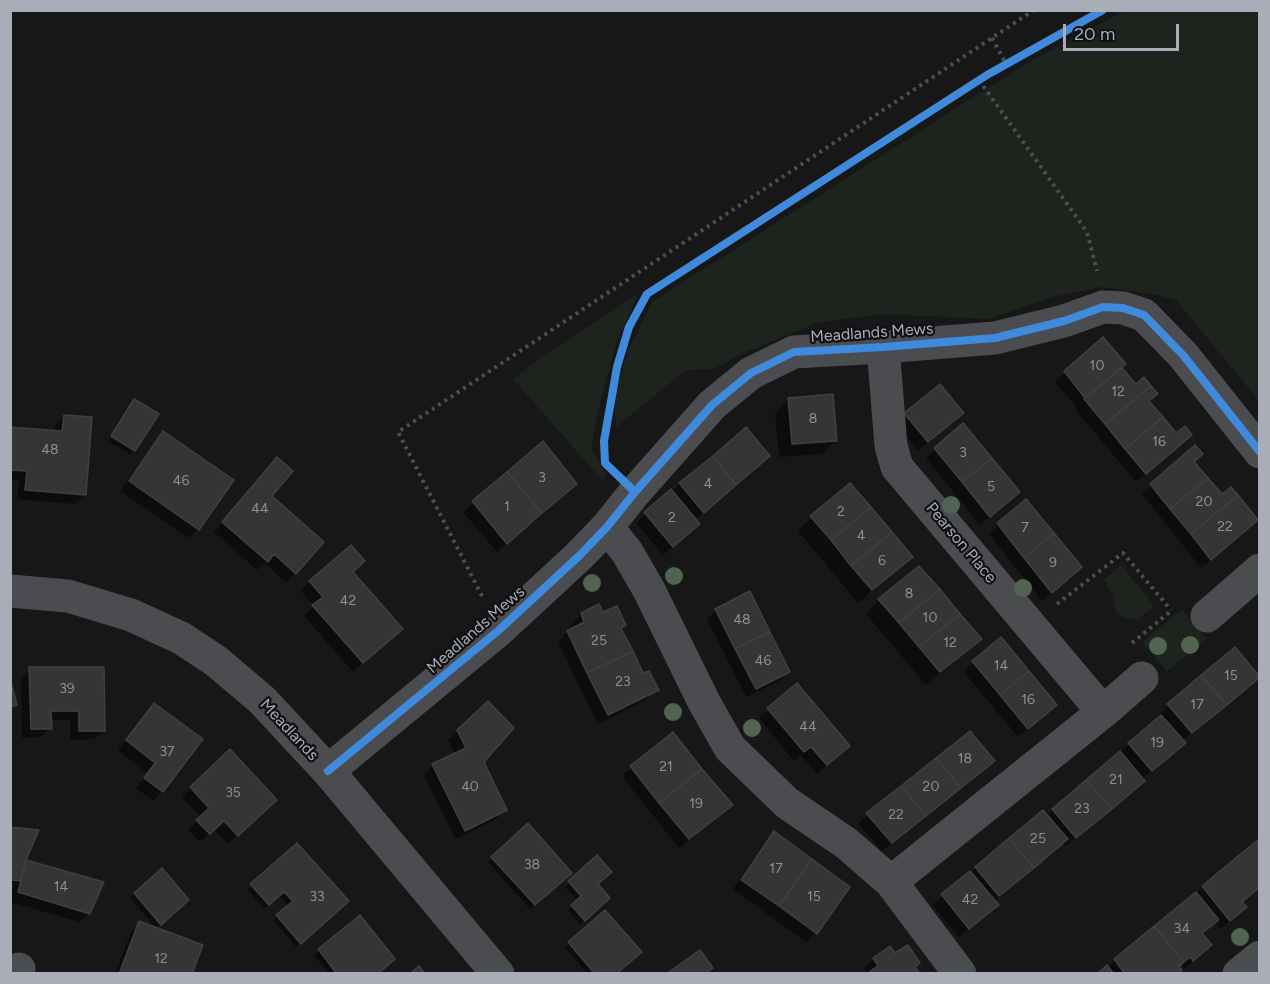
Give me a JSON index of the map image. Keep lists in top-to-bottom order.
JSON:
{
  "streets": {
    "street": ["Meadlands Mews", "Pearson Place", "Meadlands"]
  },
  "crossings": [
    ["Meadlands Mews", "Pearson Place"],
    ["Meadlands Mews", "Meadlands"]
  ],
  "house_numbers": [
    "10",
    "12",
    "8",
    "16",
    "48",
    "3",
    "3",
    "46",
    "4",
    "5",
    "20",
    "1",
    "44",
    "2",
    "2",
    "22",
    "7",
    "4",
    "6",
    "9",
    "8",
    "42",
    "10",
    "48",
    "25",
    "12",
    "46",
    "14",
    "15",
    "23",
    "39",
    "16",
    "17",
    "44",
    "19",
    "37",
    "18",
    "21",
    "21",
    "40",
    "20",
    "35",
    "19",
    "23",
    "22",
    "25",
    "38",
    "17",
    "14",
    "33",
    "15",
    "42",
    "34",
    "12"
  ],
  "scale_bar": "20 m"
}
